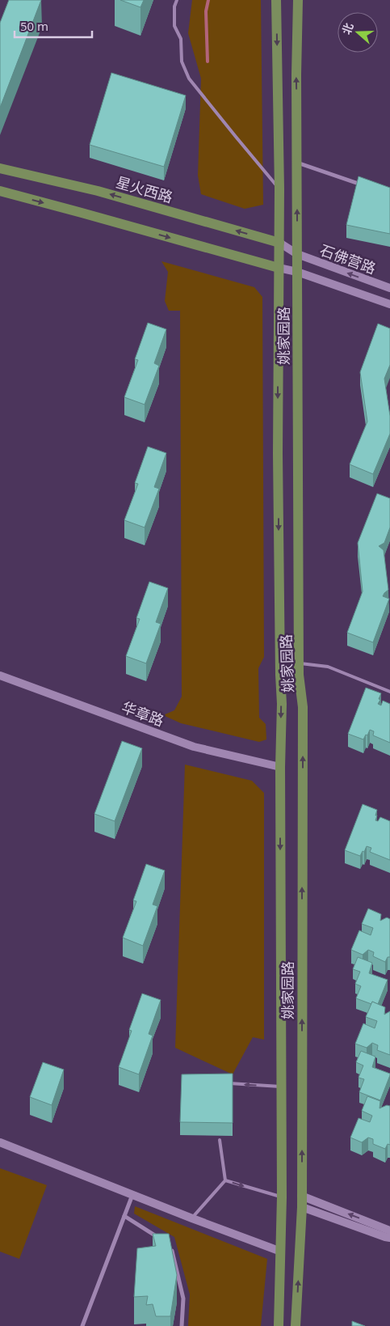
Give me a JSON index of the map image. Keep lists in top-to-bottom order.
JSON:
{
  "streets": {
    "main road": ["星火西路", "姚家园路"],
    "street": ["石佛营路", "华章路"]
  },
  "crossings": [
    ["星火西路", "石佛营路"],
    ["星火西路", "姚家园路"],
    ["石佛营路", "姚家园路"],
    ["姚家园路", "华章路"]
  ],
  "scale_bar": "50 m",
  "north": "left"
}
